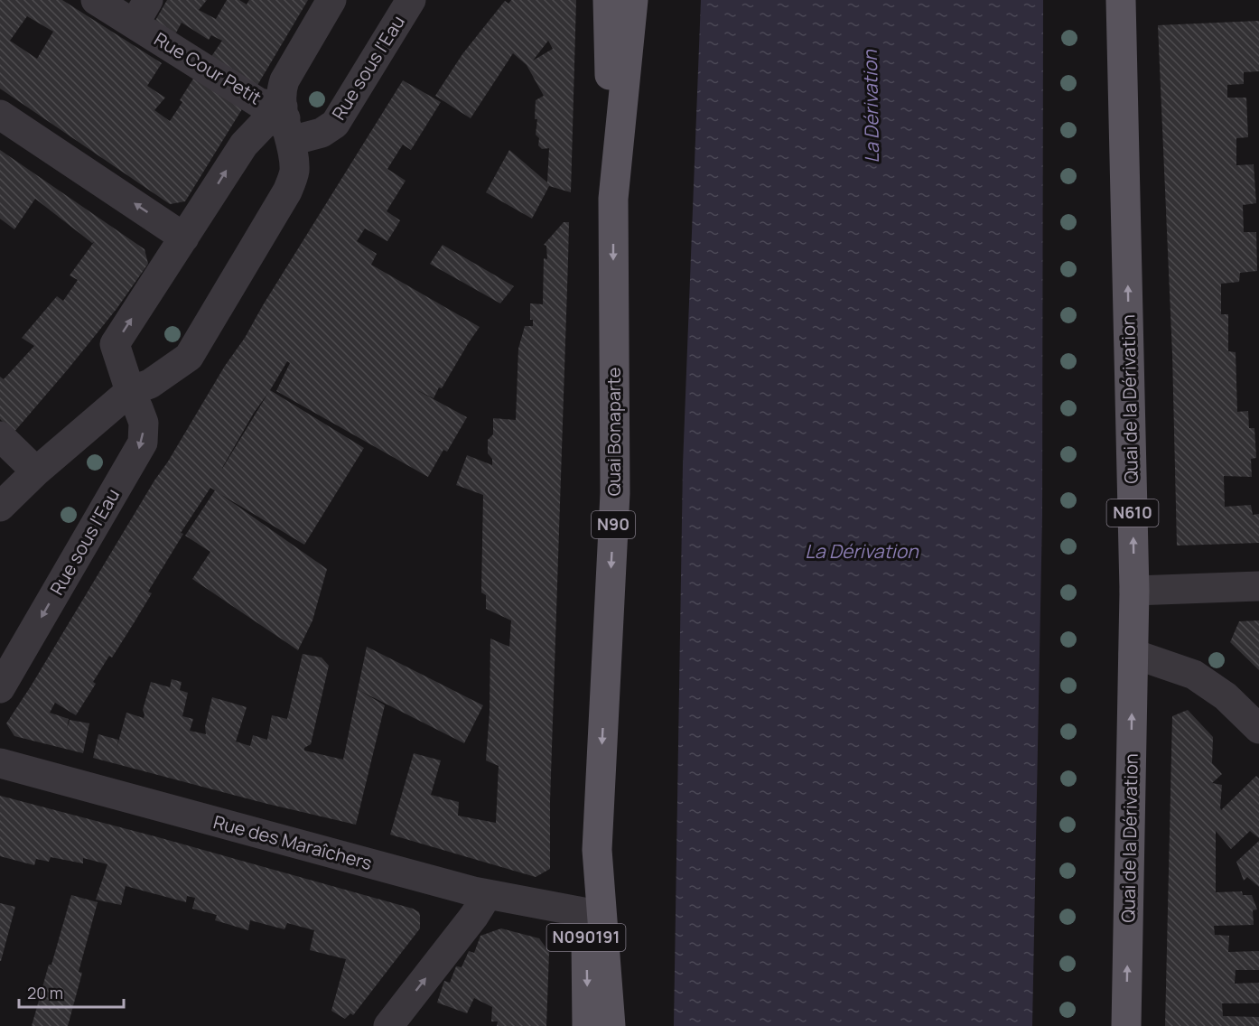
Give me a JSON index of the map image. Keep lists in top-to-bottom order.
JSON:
{
  "streets": {
    "main road": [
      "Quai de la Dérivation",
      "Quai Bonaparte",
      "N610",
      "N90",
      "N090191"
    ],
    "street": ["Rue sous l'Eau", "Rue Cour Petit", "Rue des Maraîchers"]
  },
  "crossings": [
    ["Rue sous l'Eau", "Rue Cour Petit"],
    ["Quai Bonaparte", "N090191"],
    ["Rue des Maraîchers", "N090191"]
  ],
  "one_way": ["Quai de la Dérivation", "Quai Bonaparte"],
  "water": ["La Dérivation"],
  "scale_bar": "20 m"
}
